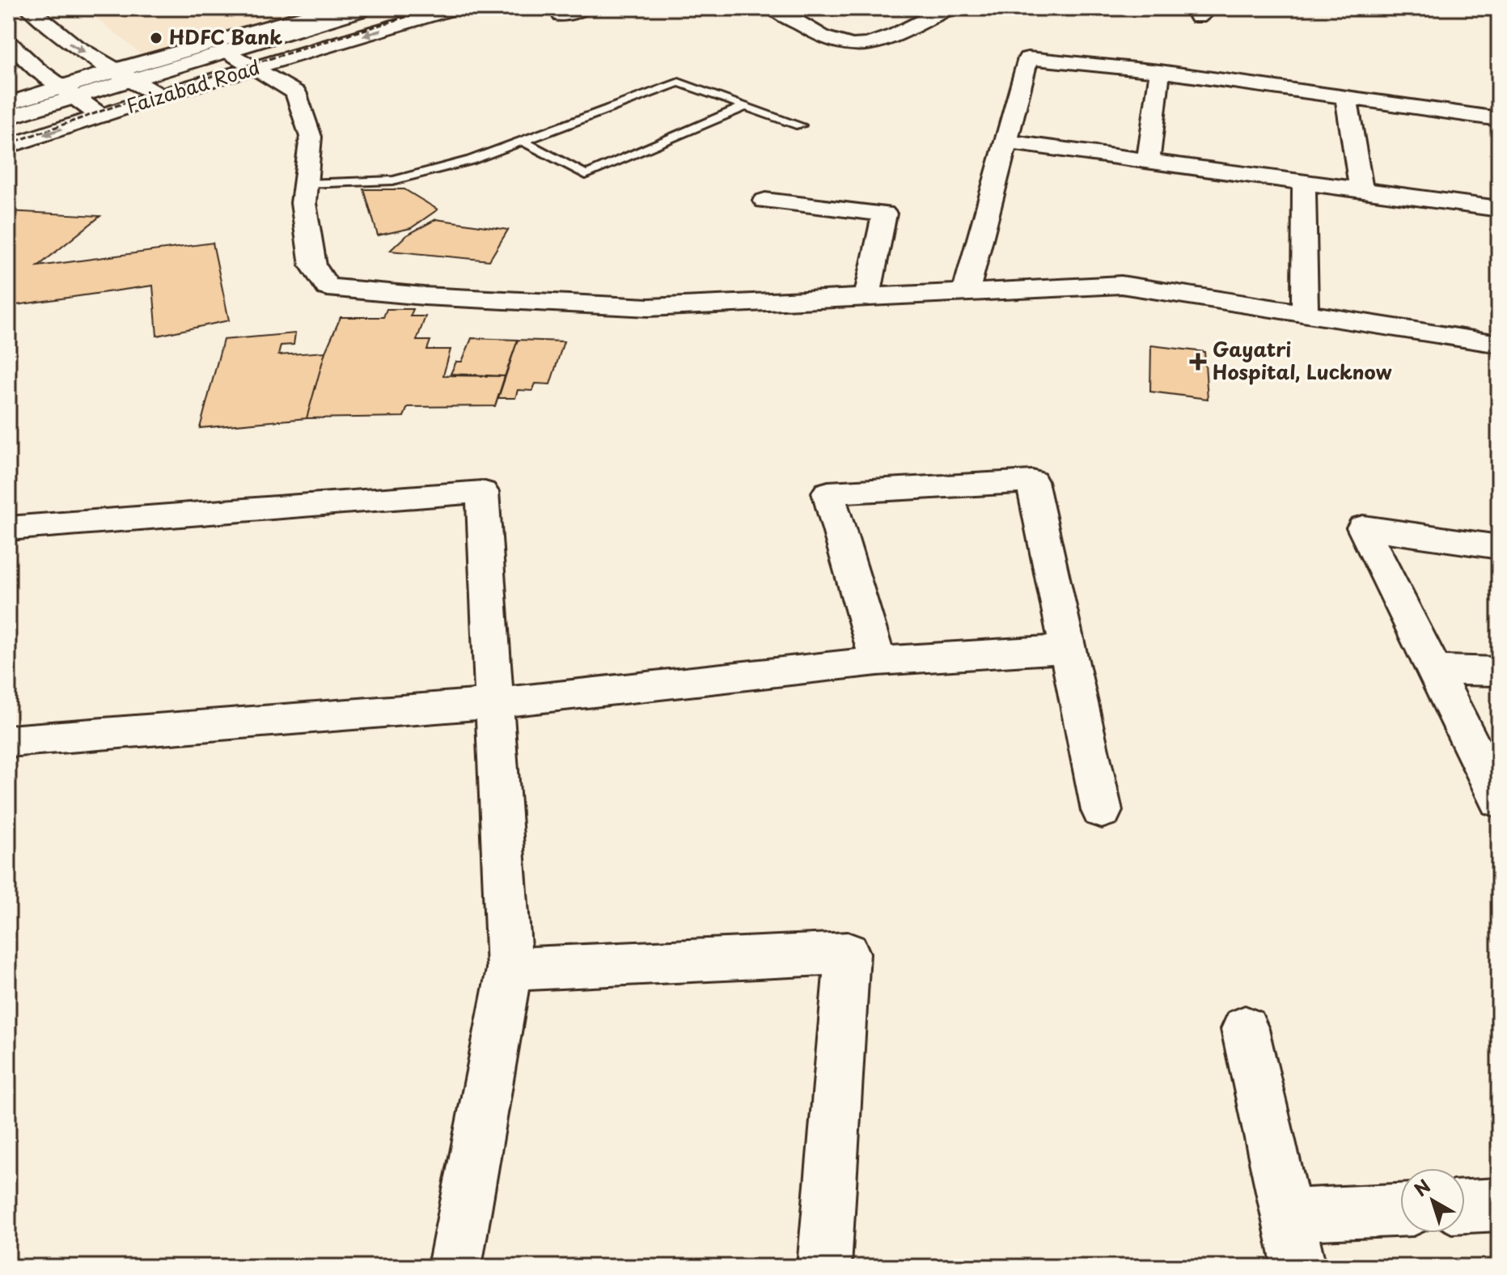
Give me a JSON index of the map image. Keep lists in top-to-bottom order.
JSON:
{
  "streets": {
    "street": ["Faizabad Road"]
  },
  "places": {
    "other": ["HDFC Bank"],
    "health": ["Gayatri Hospital, Lucknow"]
  },
  "north": "top left"
}
